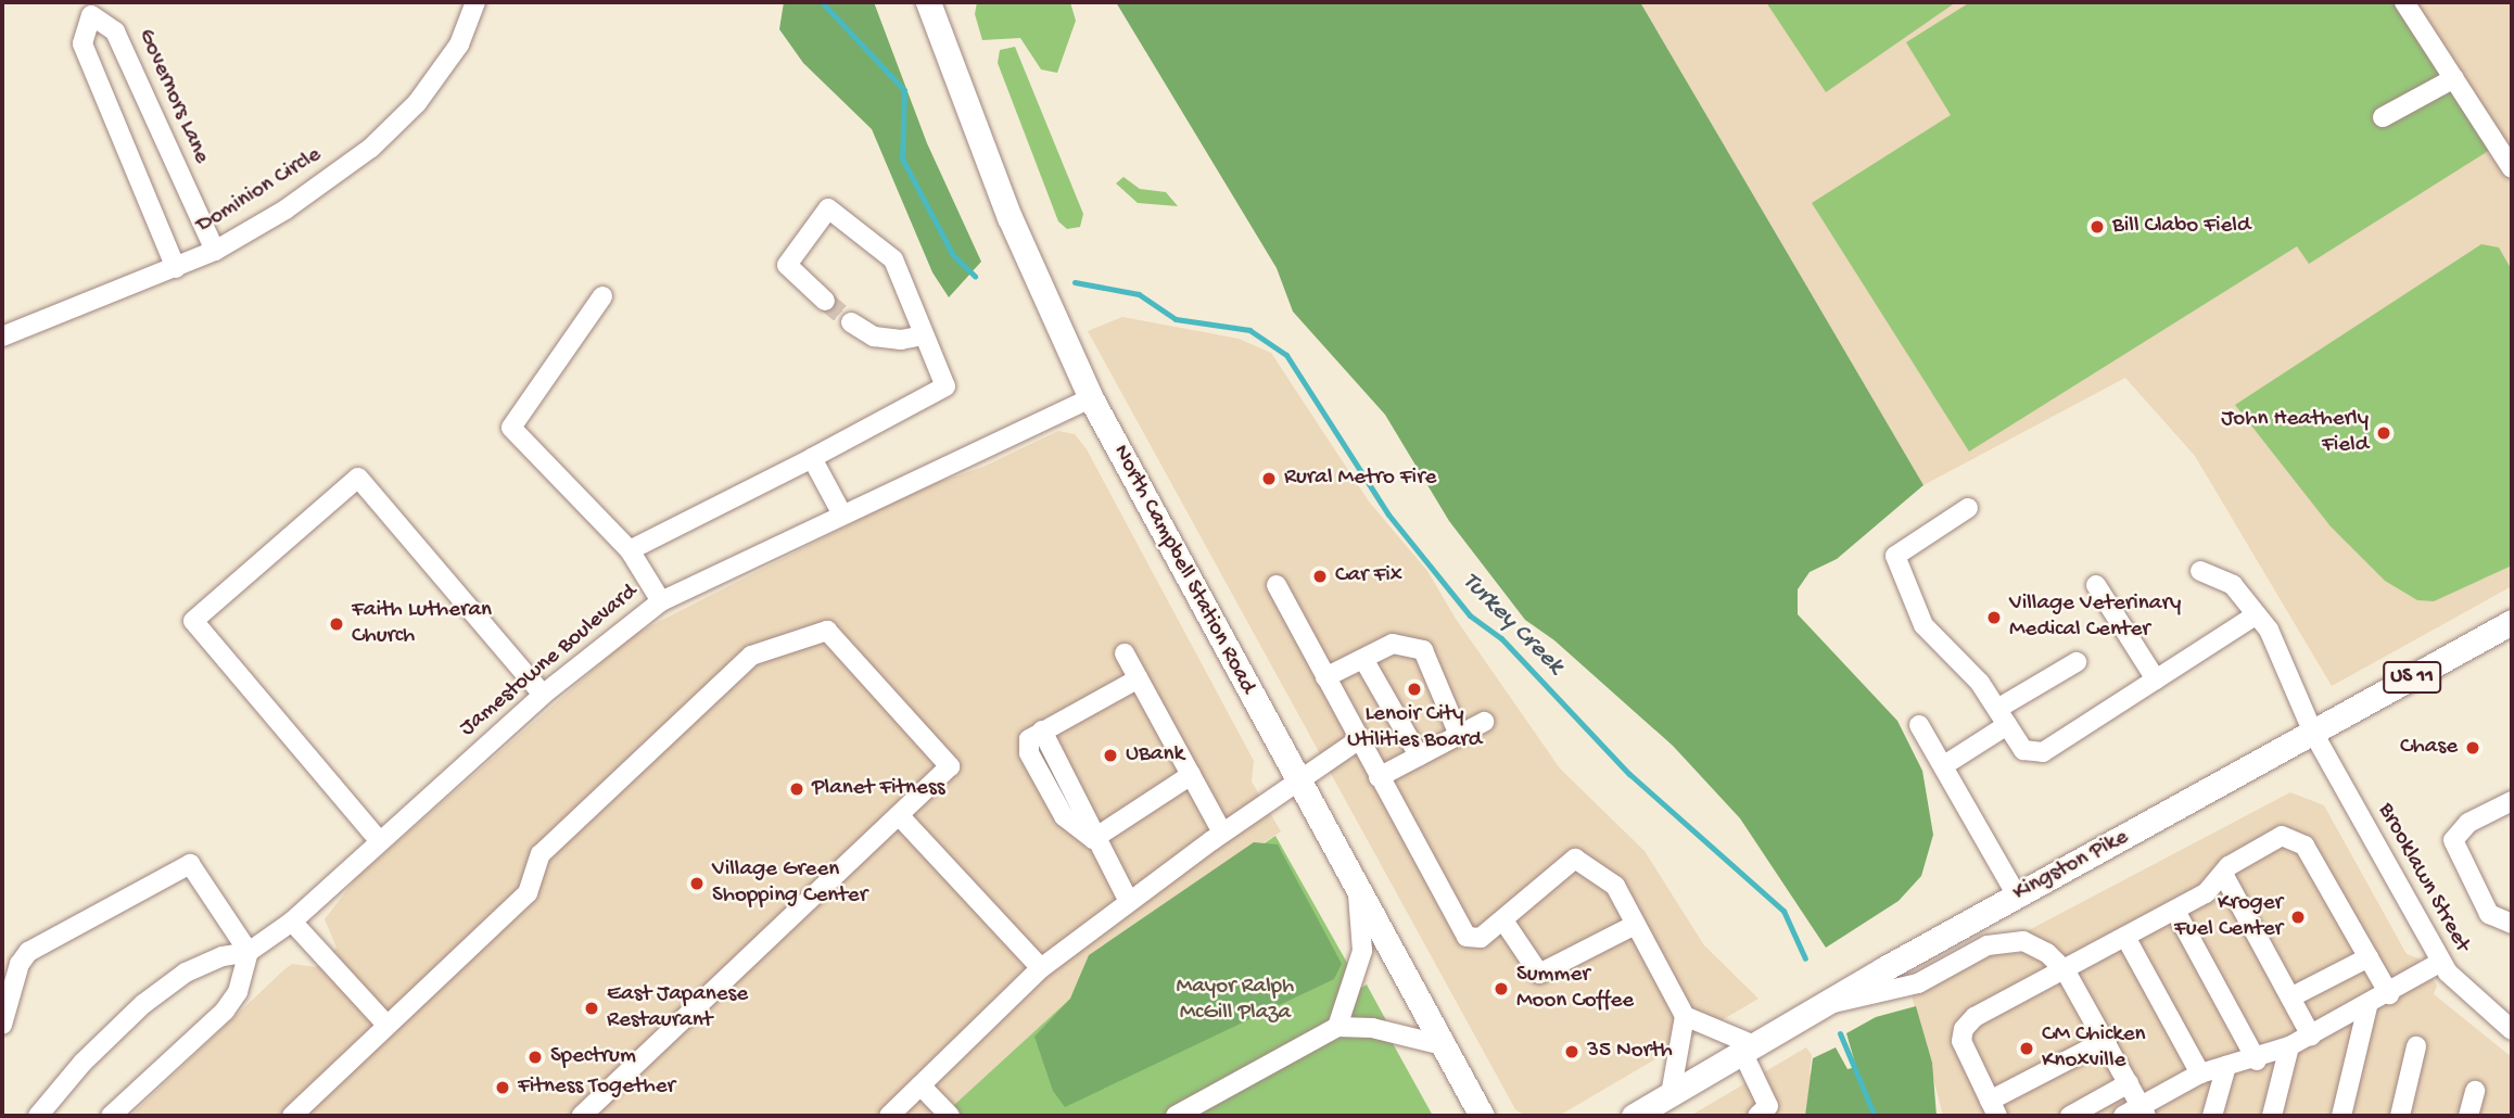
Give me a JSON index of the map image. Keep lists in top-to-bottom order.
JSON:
{
  "streets": {
    "main road": ["North Campbell Station Road", "US 11", "Kingston Pike"],
    "street": [
      "Governors Lane",
      "Dominion Circle",
      "Jamestowne Boulevard",
      "Brooklawn Street"
    ]
  },
  "crossings": [
    ["Governors Lane", "Dominion Circle"],
    ["North Campbell Station Road", "Jamestowne Boulevard"],
    ["Kingston Pike", "Brooklawn Street"]
  ],
  "water": ["Turkey Creek"],
  "parks": ["Mayor Ralph McGill Plaza"],
  "places": [
    "Bill Clabo Field",
    "John Heatherly Field",
    "Rural Metro Fire",
    "Car Fix",
    "Village Veterinary Medical Center",
    "Faith Lutheran Church",
    "Lenoir City Utilities Board",
    "Chase",
    "UBank",
    "Planet Fitness",
    "Village Green Shopping Center",
    "Kroger Fuel Center",
    "Summer Moon Coffee",
    "East Japanese Restaurant",
    "CM Chicken Knoxville",
    "35 North",
    "Spectrum",
    "Fitness Together"
  ]
}
